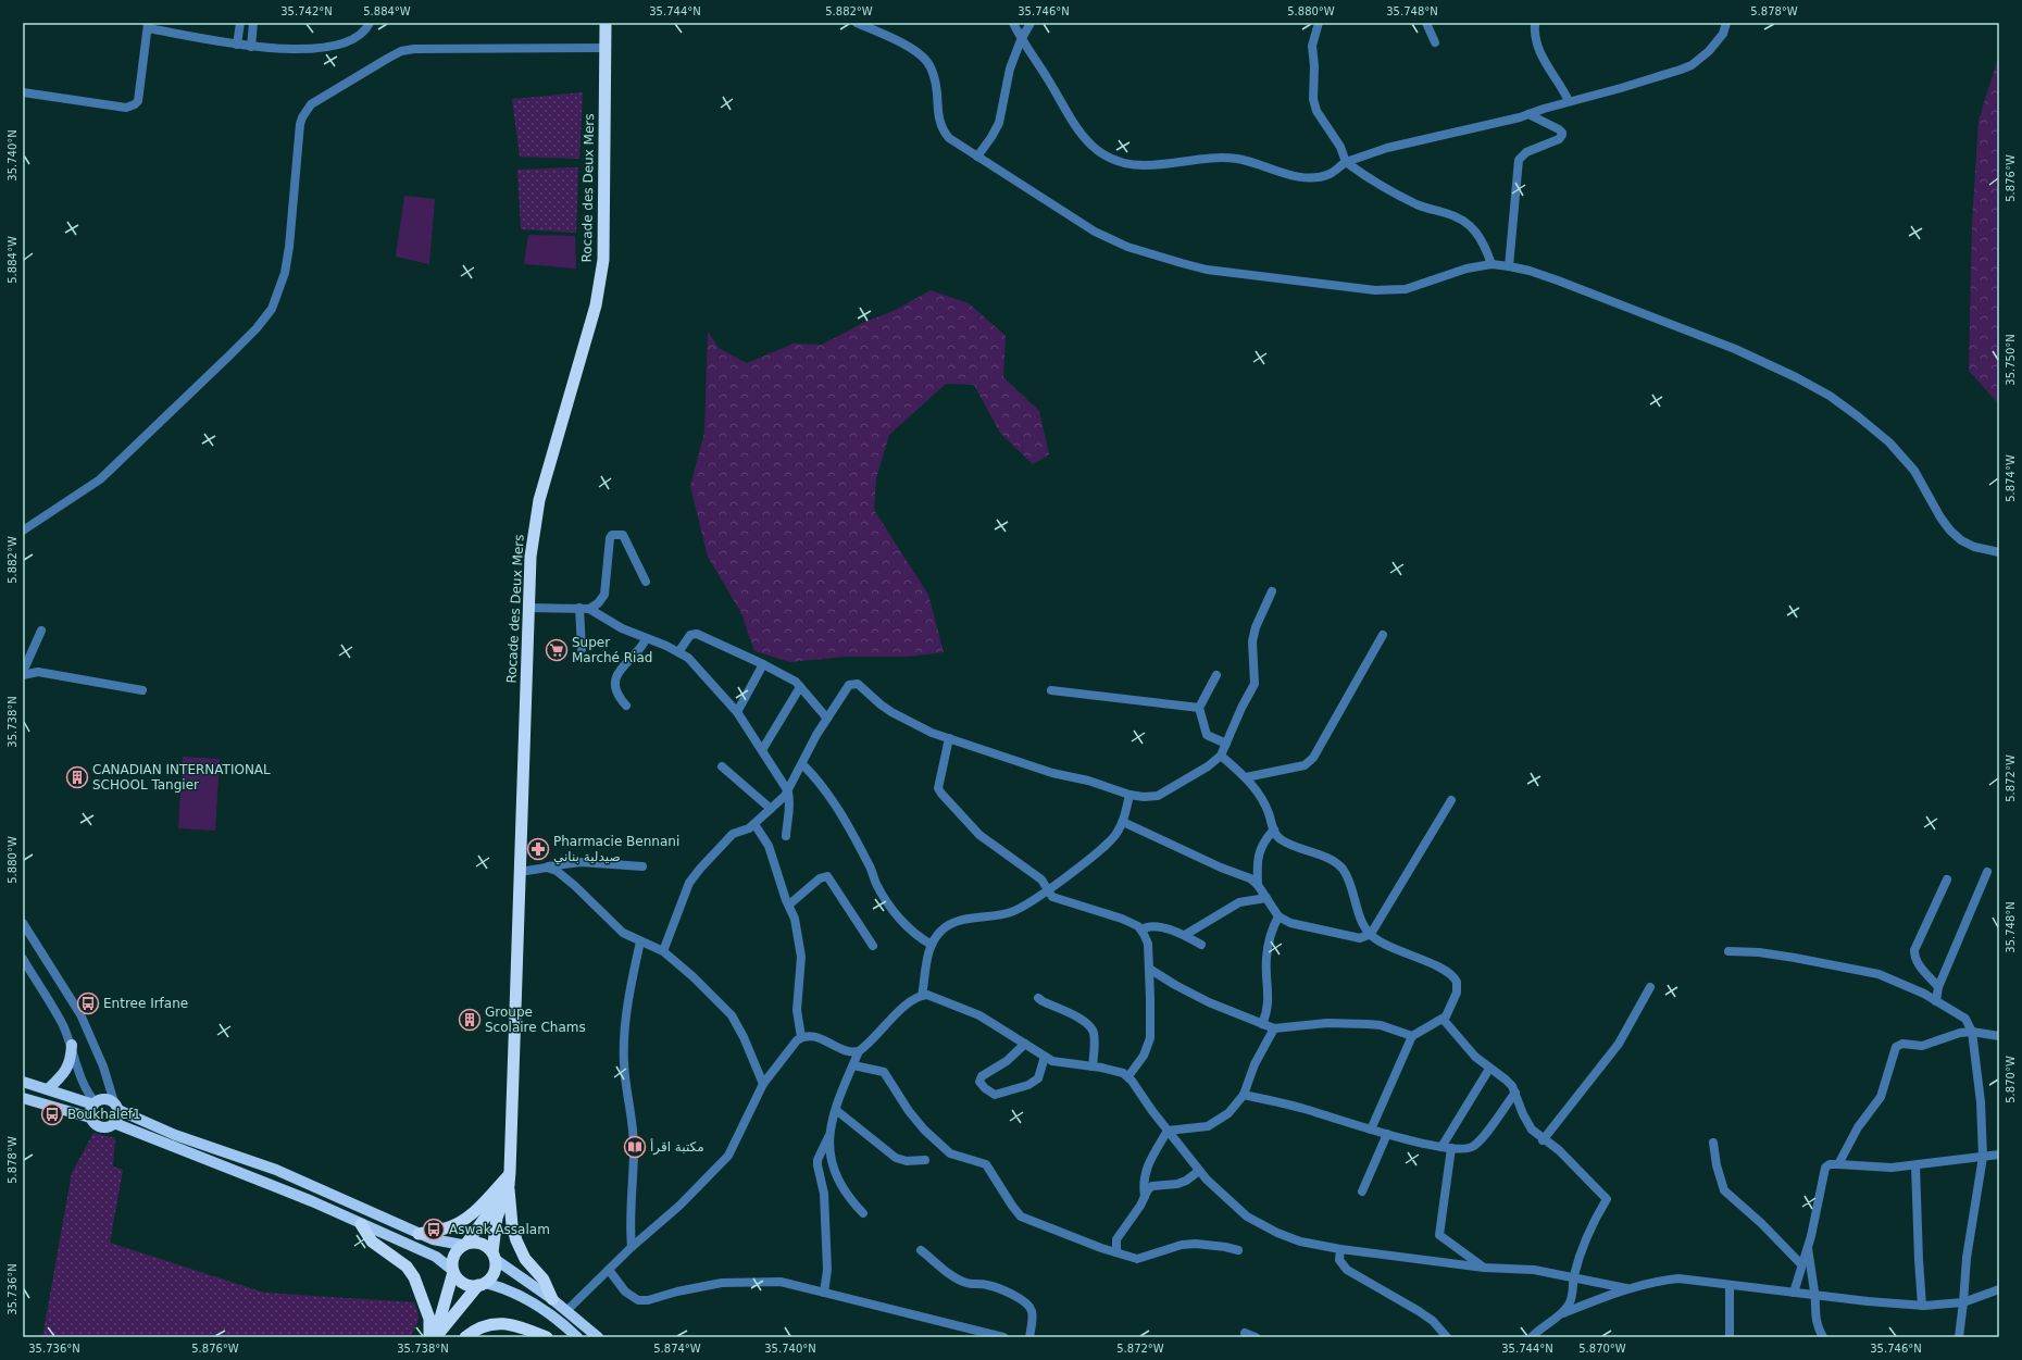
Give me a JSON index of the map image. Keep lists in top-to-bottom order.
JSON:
{
  "streets": {
    "highway": ["Rocade des Deux Mers"]
  },
  "places": {
    "supermarket": ["Super Marché Riad"],
    "building": ["CANADIAN INTERNATIONAL SCHOOL Tangier", "Groupe Scolaire Chams"],
    "pharmacy": ["Pharmacie Bennani صيدلية بناني"],
    "bus stop": ["Entree Irfane", "Boukhalef1", "Aswak Assalam"],
    "library": ["مكتبة اقرأ"]
  },
  "coordinates": [
    "35.742°N",
    "5.884°W",
    "35.744°N",
    "5.882°W",
    "35.746°N",
    "5.880°W",
    "35.748°N",
    "5.878°W",
    "35.740°N",
    "5.876°W",
    "35.750°N",
    "5.874°W",
    "35.738°N",
    "5.872°W",
    "5.870°W",
    "35.736°N"
  ]
}
